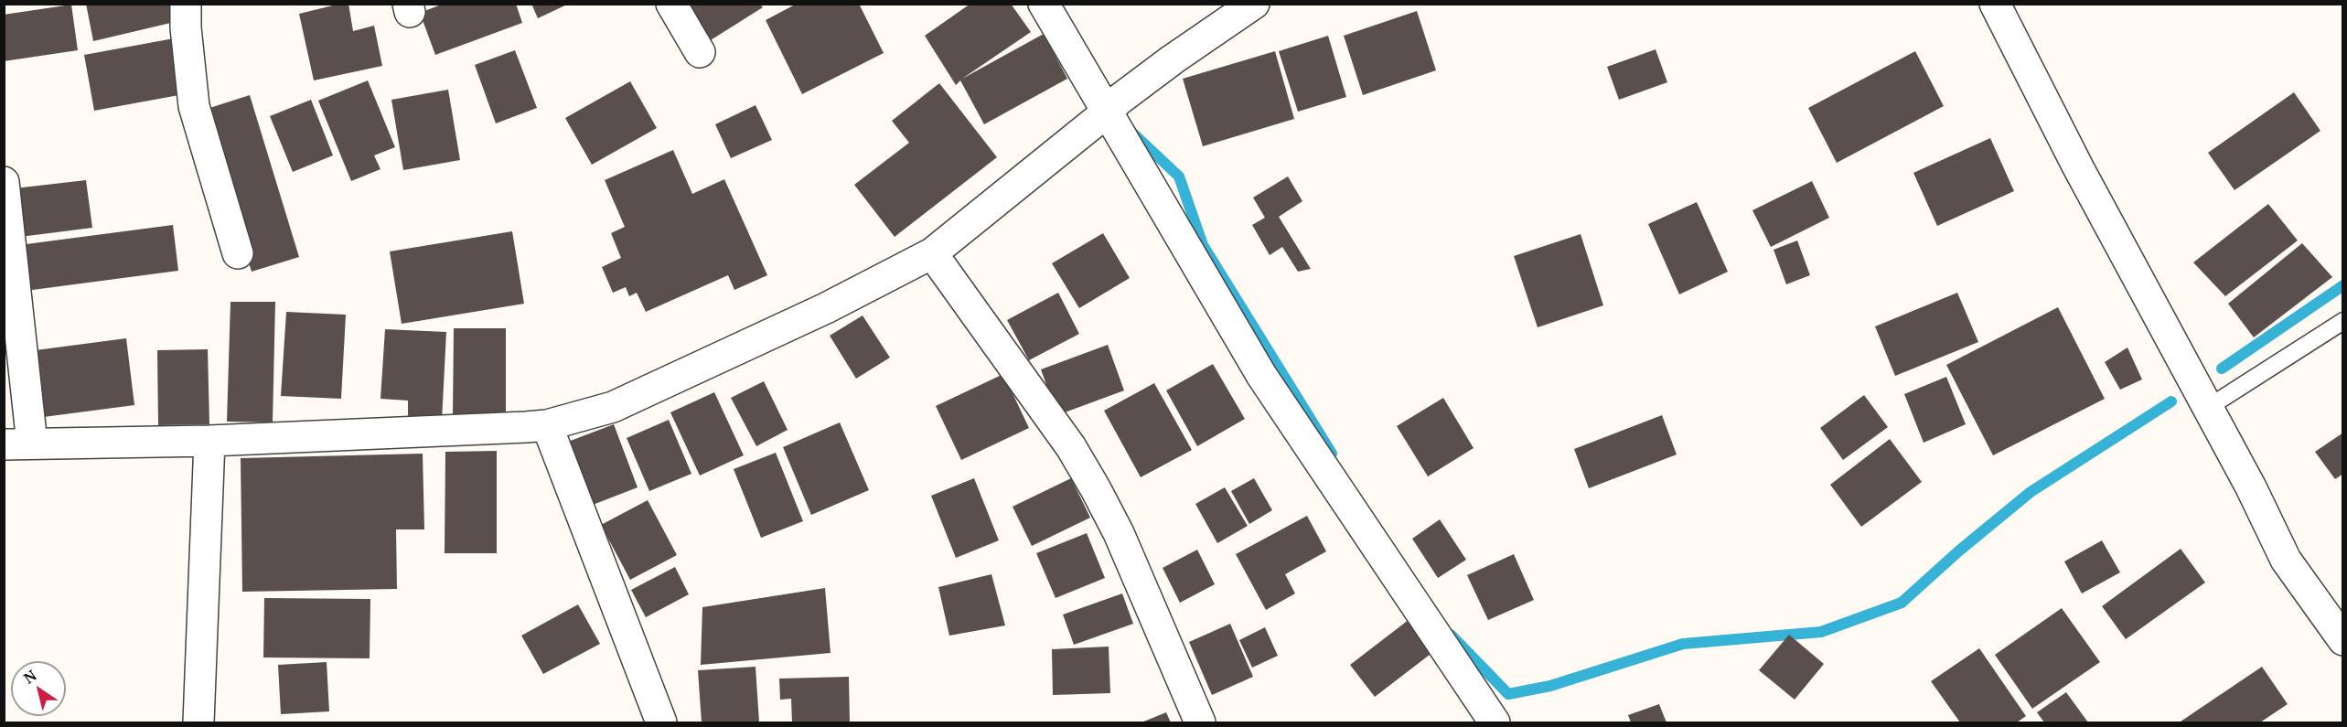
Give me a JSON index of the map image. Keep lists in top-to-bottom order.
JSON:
{
  "north": "top left"
}
